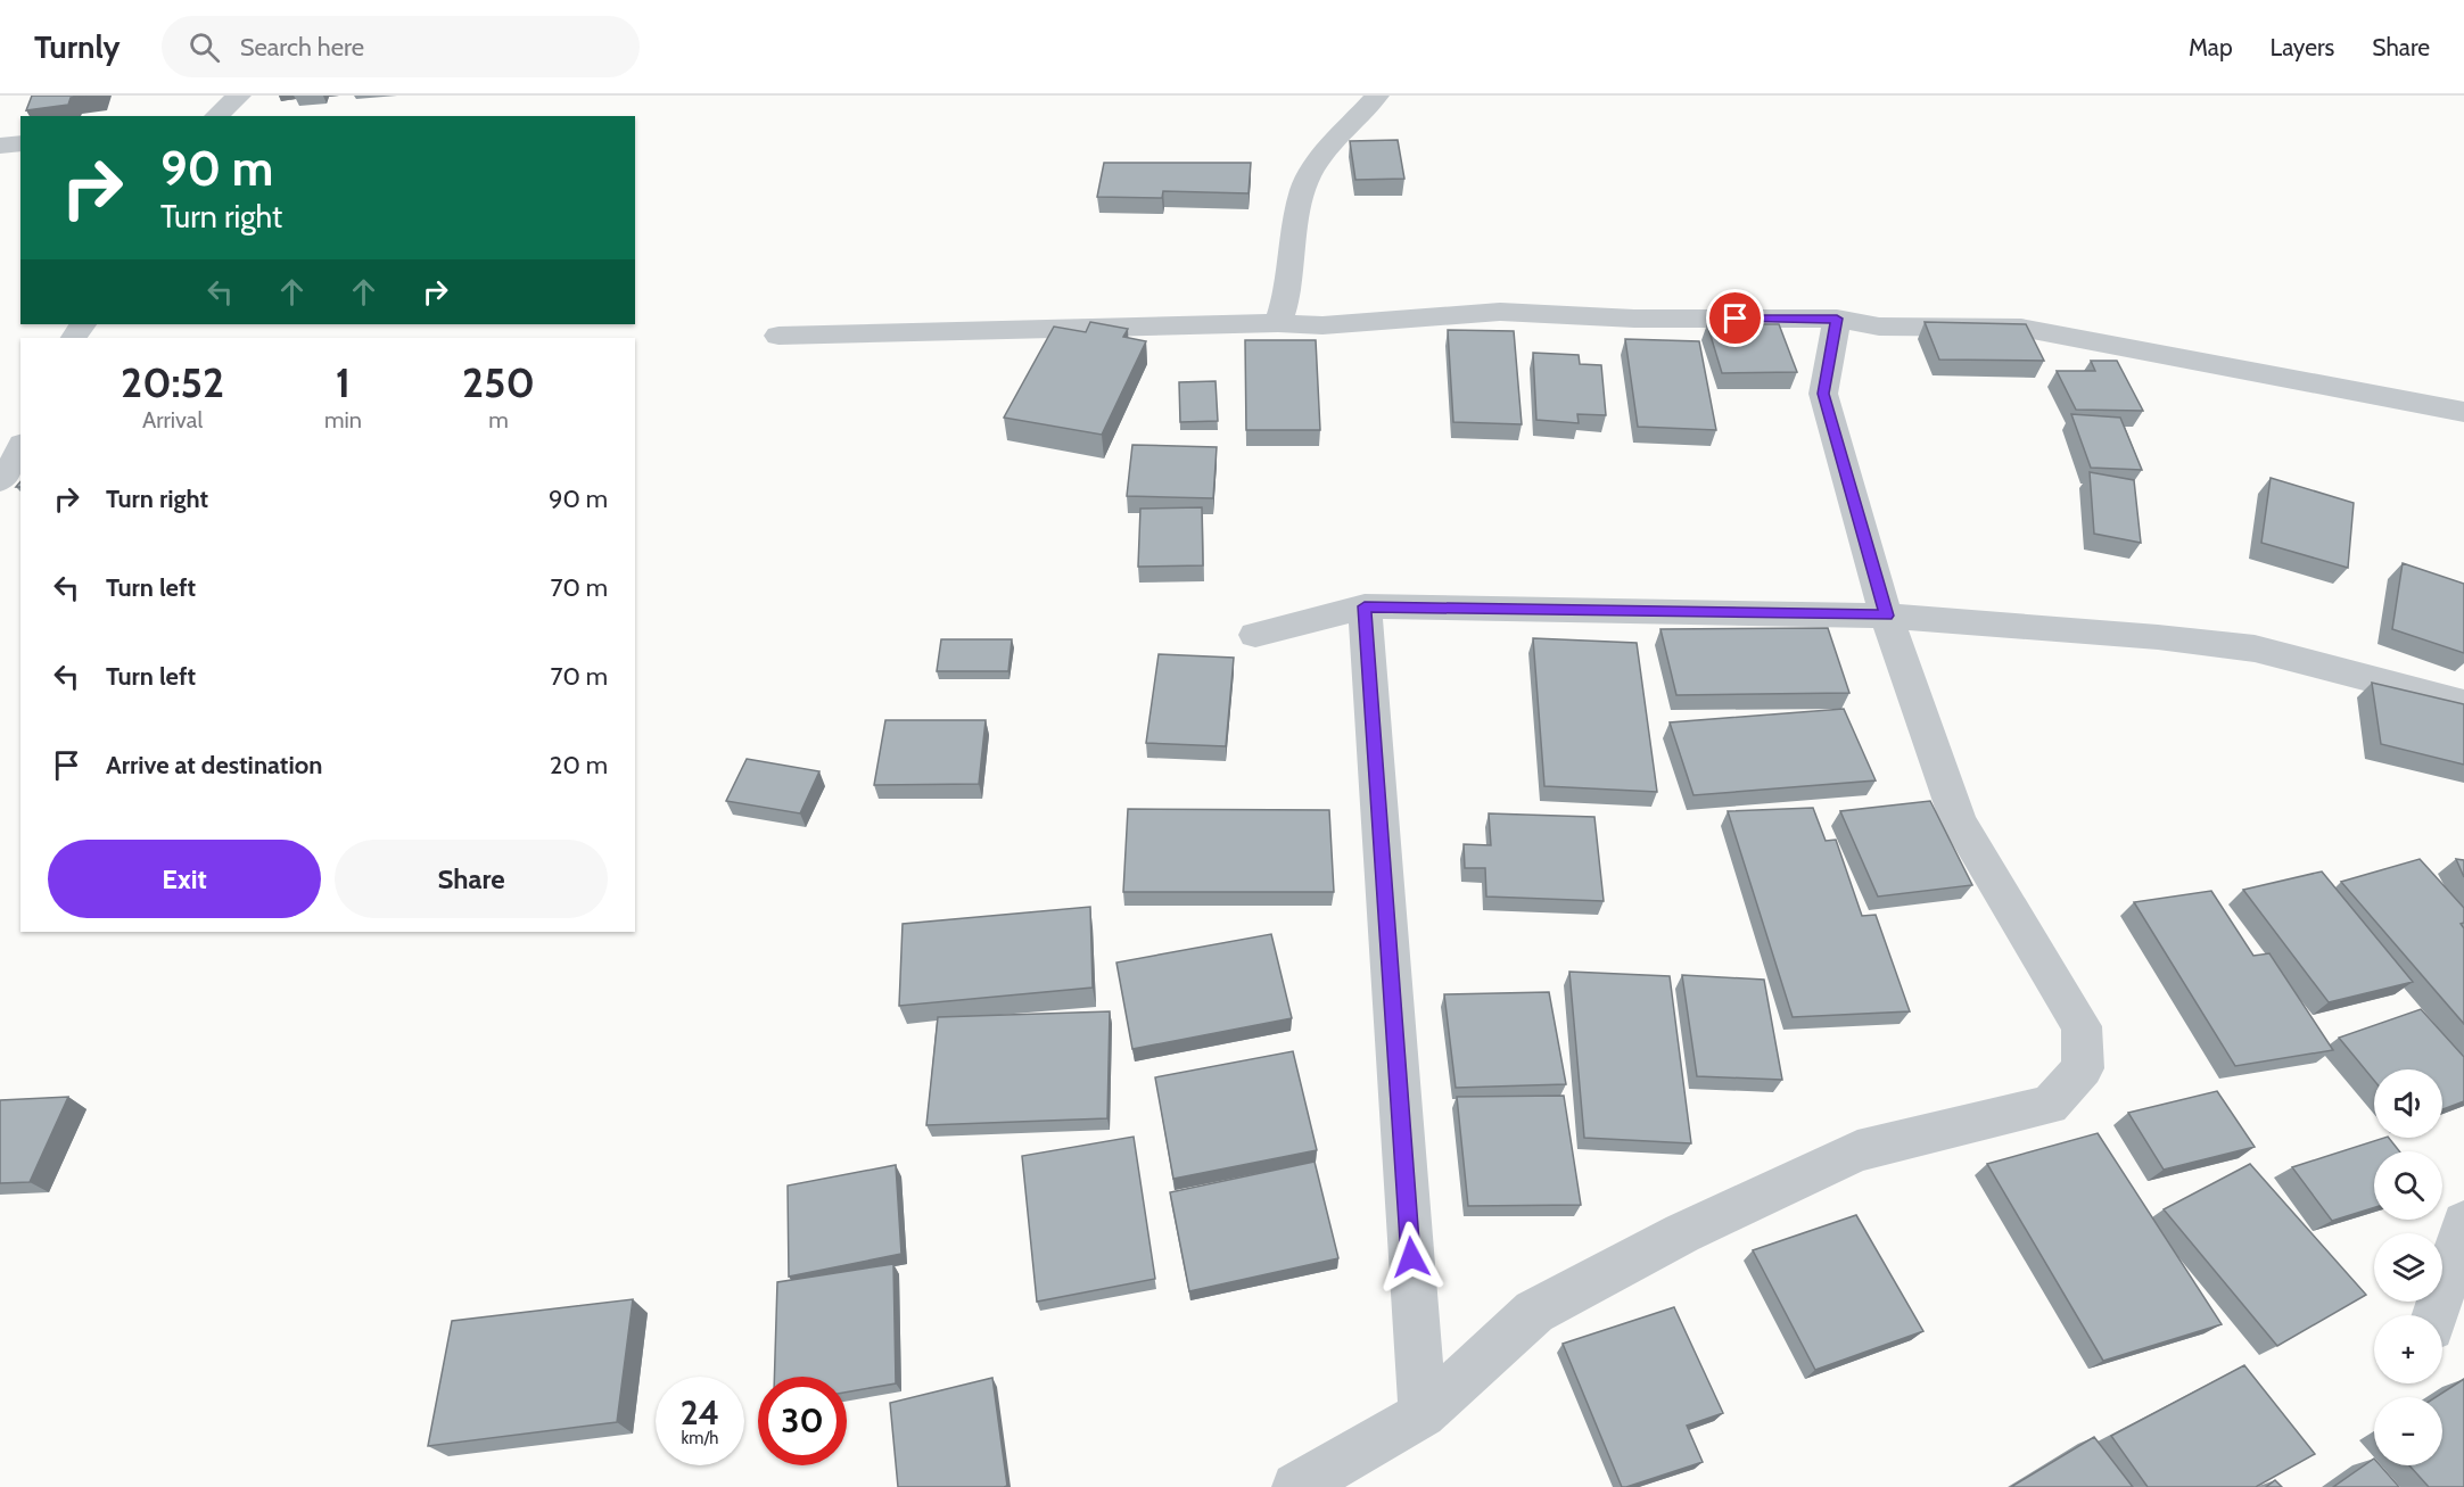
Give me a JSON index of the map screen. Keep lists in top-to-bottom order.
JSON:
{
  "page": {
    "header": "Turnly",
    "search": "Search here",
    "nav": ["Map", "Layers", "Share"],
    "turn": ["90 m", "Turn right"],
    "eta": [
      "20:52",
      "Arrival",
      "1",
      "min",
      "250",
      "m"
    ],
    "list": [
      {
        "name": "Turn right",
        "value": "90 m"
      },
      {
        "name": "Turn left",
        "value": "70 m"
      },
      {
        "name": "Turn left",
        "value": "70 m"
      },
      {
        "name": "Arrive at destination",
        "value": "20 m"
      }
    ],
    "buttons": ["Exit", "Share"],
    "map_buttons": ["+", "−"],
    "speed": "24 km/h",
    "limit": "30"
  }
}
